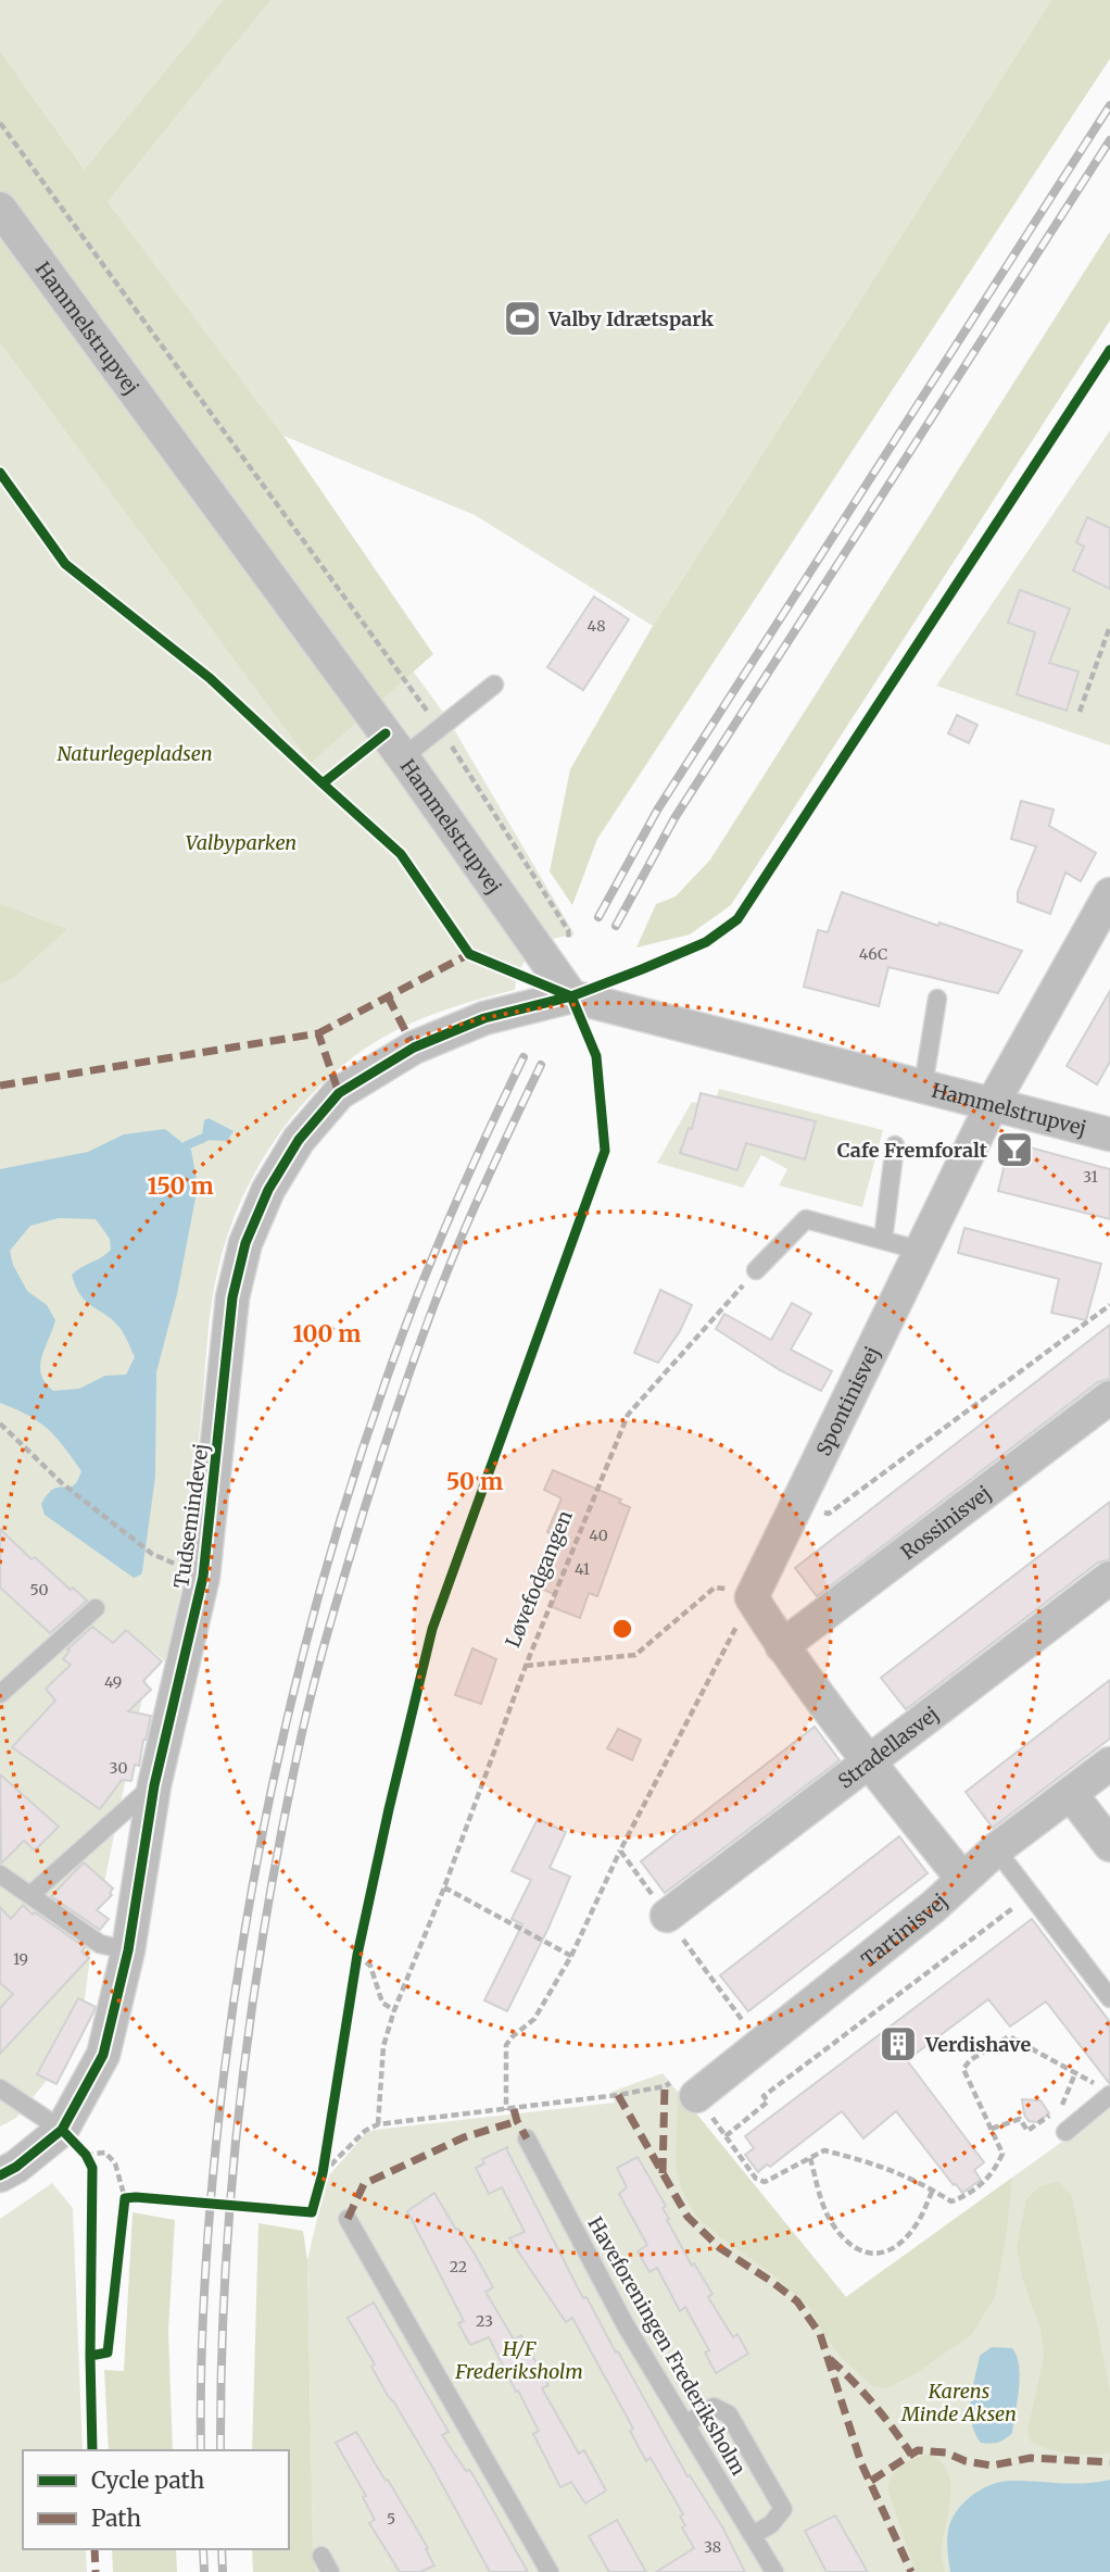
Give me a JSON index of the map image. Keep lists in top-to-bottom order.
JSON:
{
  "streets": {
    "street": [
      "Hammelstrupvej",
      "Spontinisvej",
      "Tudsemindevej",
      "Rossinisvej",
      "Stradellasvej",
      "Tartinisvej"
    ],
    "lane": ["Haveforeningen Frederiksholm"],
    "path": ["Løvefodgangen"]
  },
  "crossings": [
    ["Hammelstrupvej", "Spontinisvej"],
    ["Hammelstrupvej", "Tudsemindevej"]
  ],
  "parks": [
    "Naturlegepladsen",
    "Valbyparken",
    "H/F Frederiksholm",
    "Karens Minde Aksen"
  ],
  "places": {
    "sports": ["Valby Idrætspark"],
    "bar": ["Cafe Fremforalt"],
    "building": ["Verdishave"]
  },
  "house_numbers": [
    "48",
    "46C",
    "31",
    "40",
    "41",
    "50",
    "49",
    "30",
    "19",
    "22",
    "23",
    "5",
    "38"
  ],
  "legend": ["Cycle path", "Path"],
  "rings": ["150 m", "100 m", "50 m"]
}
